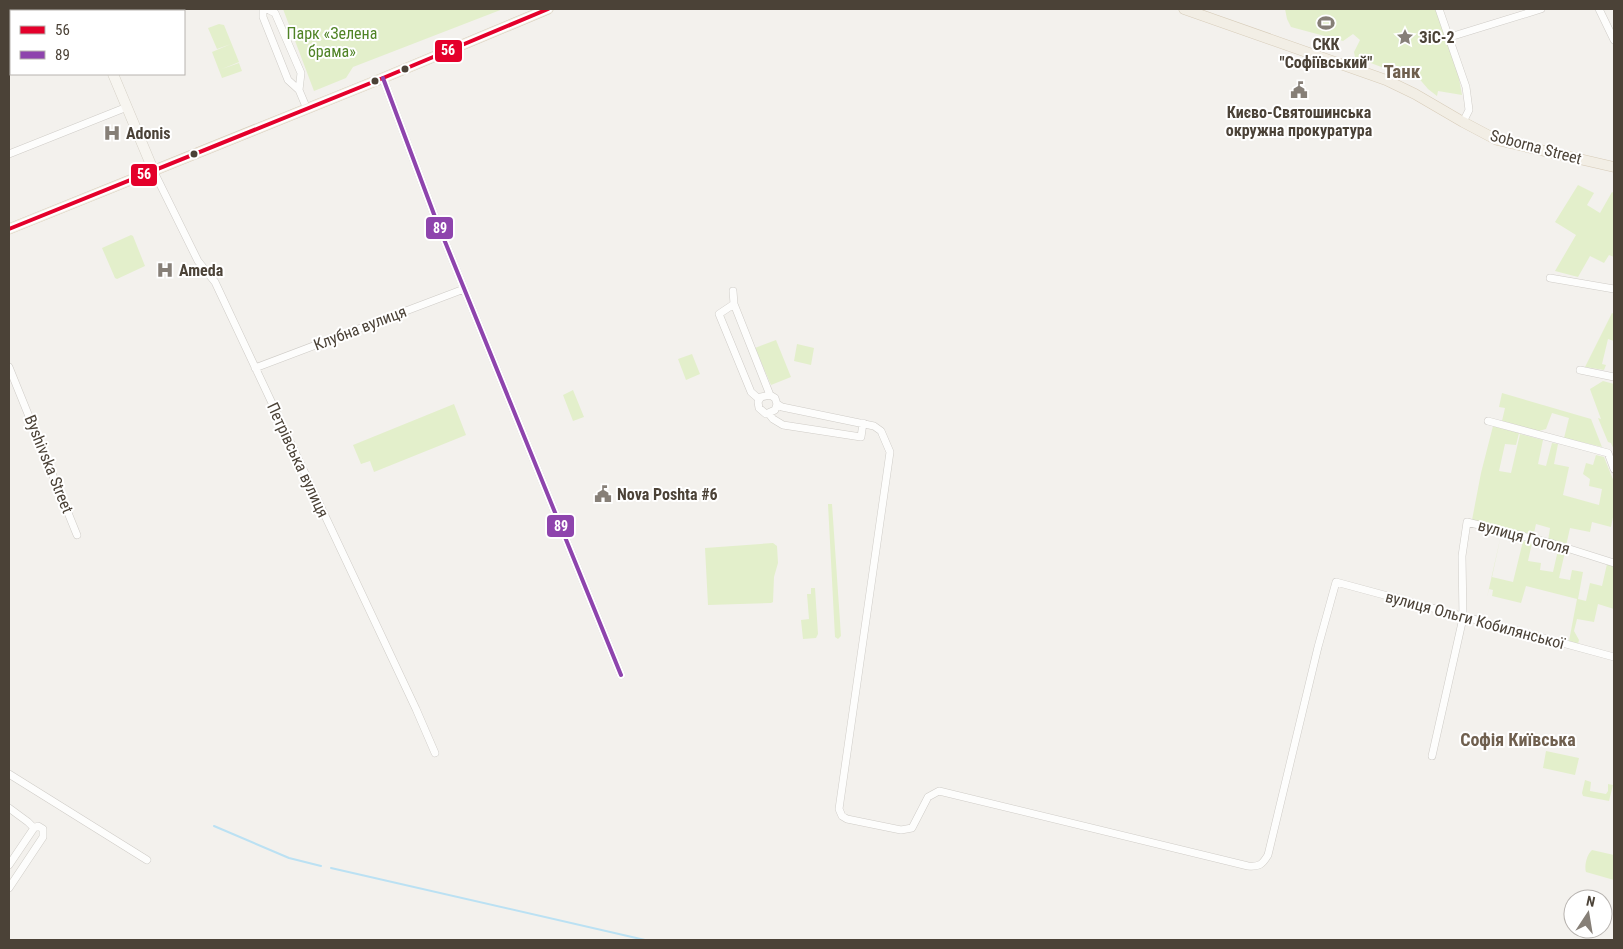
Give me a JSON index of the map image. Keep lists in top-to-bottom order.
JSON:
{
  "streets": {
    "main road": ["Soborna Street"],
    "street": [
      "Клубна вулиця",
      "Петрівська вулиця",
      "Byshivska Street",
      "вулиця Гоголя",
      "вулиця Ольги Кобилянської"
    ]
  },
  "crossings": [
    ["Клубна вулиця", "Петрівська вулиця"],
    ["вулиця Гоголя", "вулиця Ольги Кобилянської"]
  ],
  "districts": ["Танк", "Софія Київська"],
  "parks": ["Парк «Зелена брама»"],
  "places": {
    "sports": ["СКК \"Софіївський\""],
    "place": ["ЗіС-2"],
    "public building": ["Києво-Святошинська окружна прокуратура", "Nova Poshta #6"],
    "hospital": ["Adonis", "Ameda"]
  },
  "lines": ["transit line 56", "transit line 89"],
  "legend": ["56", "89"],
  "north": "top"
}
